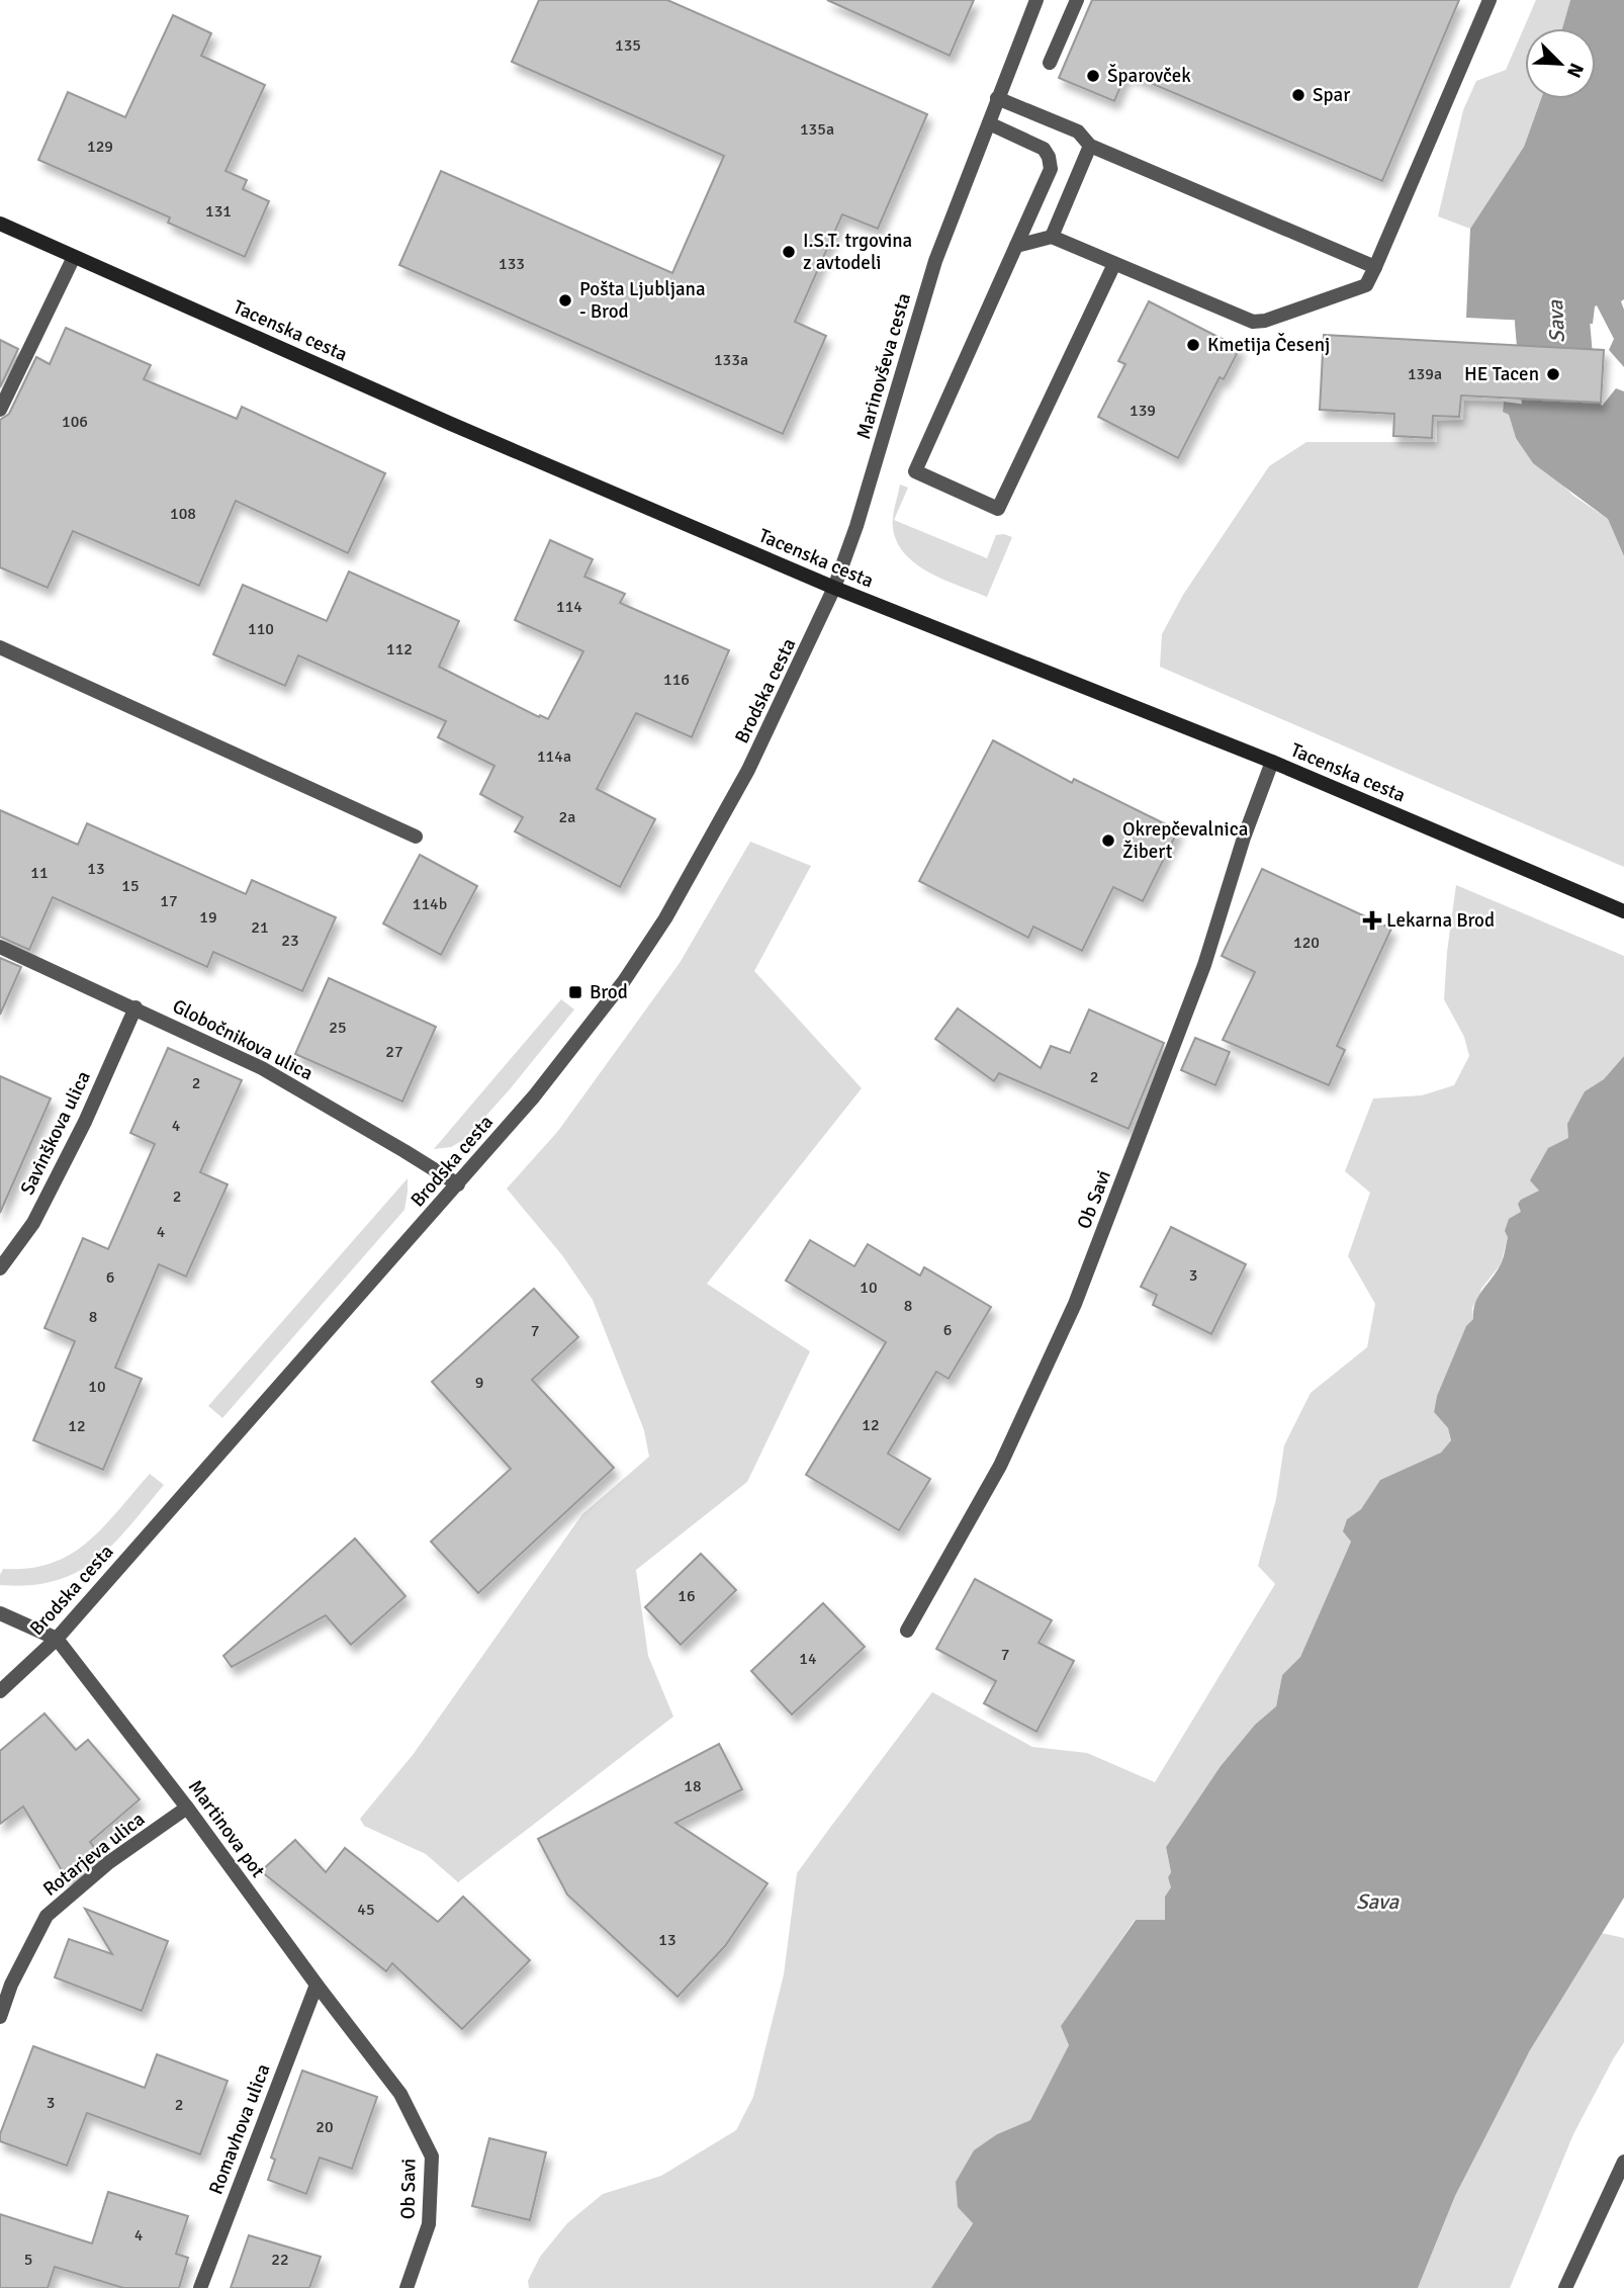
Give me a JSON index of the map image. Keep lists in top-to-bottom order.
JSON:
{
  "streets": {
    "main road": ["Tacenska cesta"],
    "street": [
      "Marinovševa cesta",
      "Brodska cesta",
      "Globočnikova ulica",
      "Savinškova ulica",
      "Ob Savi",
      "Martinova pot",
      "Rotarjeva ulica",
      "Romavhova ulica"
    ]
  },
  "crossings": [
    ["Tacenska cesta", "Marinovševa cesta"],
    ["Tacenska cesta", "Brodska cesta"],
    ["Tacenska cesta", "Ob Savi"],
    ["Marinovševa cesta", "Brodska cesta"],
    ["Brodska cesta", "Globočnikova ulica"],
    ["Brodska cesta", "Martinova pot"],
    ["Globočnikova ulica", "Savinškova ulica"],
    ["Ob Savi", "Martinova pot"],
    ["Martinova pot", "Rotarjeva ulica"],
    ["Martinova pot", "Romavhova ulica"]
  ],
  "water": ["Sava"],
  "places": {
    "other": [
      "Šparovček",
      "Spar",
      "I.S.T. trgovina z avtodeli",
      "Pošta Ljubljana - Brod",
      "Kmetija Česenj",
      "HE Tacen",
      "Okrepčevalnica Žibert"
    ],
    "health": ["Lekarna Brod"],
    "transit": ["Brod"]
  },
  "house_numbers": [
    "135",
    "135a",
    "129",
    "131",
    "133",
    "133a",
    "139a",
    "139",
    "106",
    "108",
    "114",
    "110",
    "112",
    "116",
    "114a",
    "2a",
    "13",
    "11",
    "15",
    "17",
    "114b",
    "19",
    "21",
    "23",
    "120",
    "25",
    "27",
    "2",
    "2",
    "4",
    "2",
    "4",
    "3",
    "6",
    "10",
    "8",
    "8",
    "6",
    "7",
    "9",
    "10",
    "12",
    "12",
    "16",
    "7",
    "14",
    "18",
    "45",
    "13",
    "3",
    "2",
    "20",
    "4",
    "5",
    "22"
  ],
  "north": "bottom right"
}
